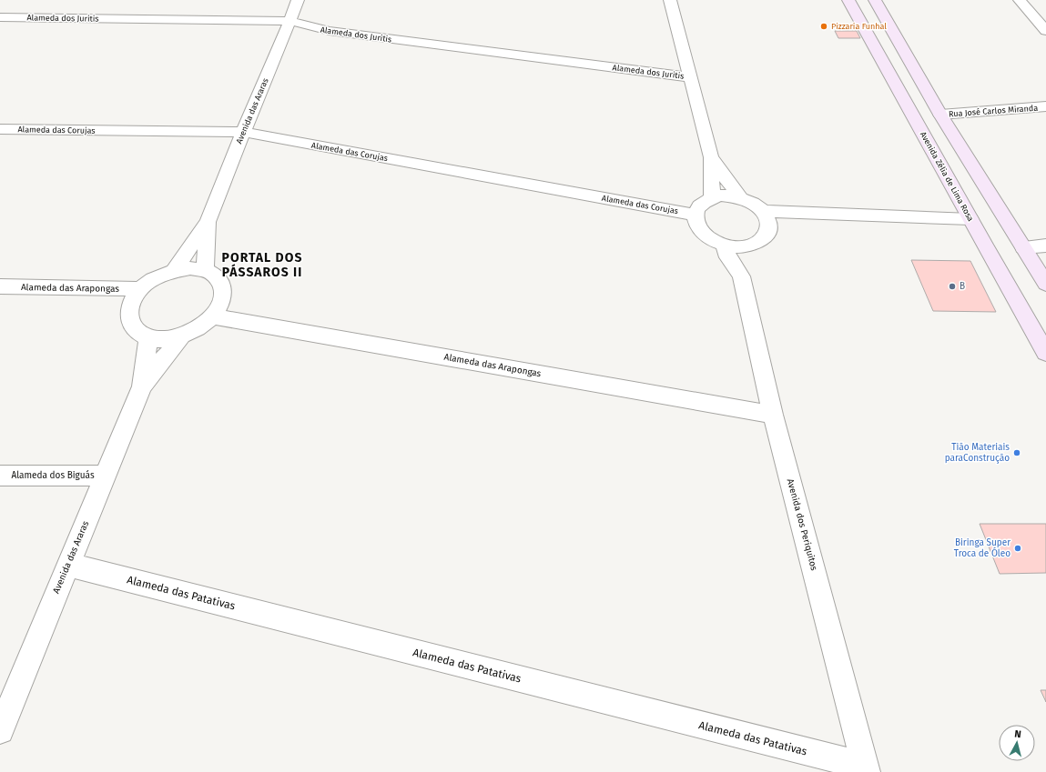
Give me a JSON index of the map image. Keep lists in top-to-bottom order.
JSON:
{
  "streets": {
    "main road": ["Avenida Zélia de Lima Rosa"],
    "street": [
      "Alameda dos Juritis",
      "Avenida das Araras",
      "Rua José Carlos Miranda",
      "Alameda das Corujas",
      "Alameda das Arapongas",
      "Alameda dos Biguás",
      "Avenida dos Periquitos",
      "Alameda das Patativas"
    ]
  },
  "crossings": [
    ["Alameda dos Juritis", "Avenida das Araras"],
    ["Avenida das Araras", "Alameda das Corujas"],
    ["Avenida das Araras", "Alameda dos Biguás"],
    ["Avenida das Araras", "Alameda das Patativas"],
    ["Alameda das Arapongas", "Avenida dos Periquitos"],
    ["Avenida dos Periquitos", "Alameda das Patativas"]
  ],
  "districts": ["PORTAL DOS PÁSSAROS II"],
  "places": [
    "Pizzaria Funhal",
    "B",
    "Tião Materiais paraConstrução",
    "Biringa Super Troca de Óleo"
  ],
  "north": "top"
}
